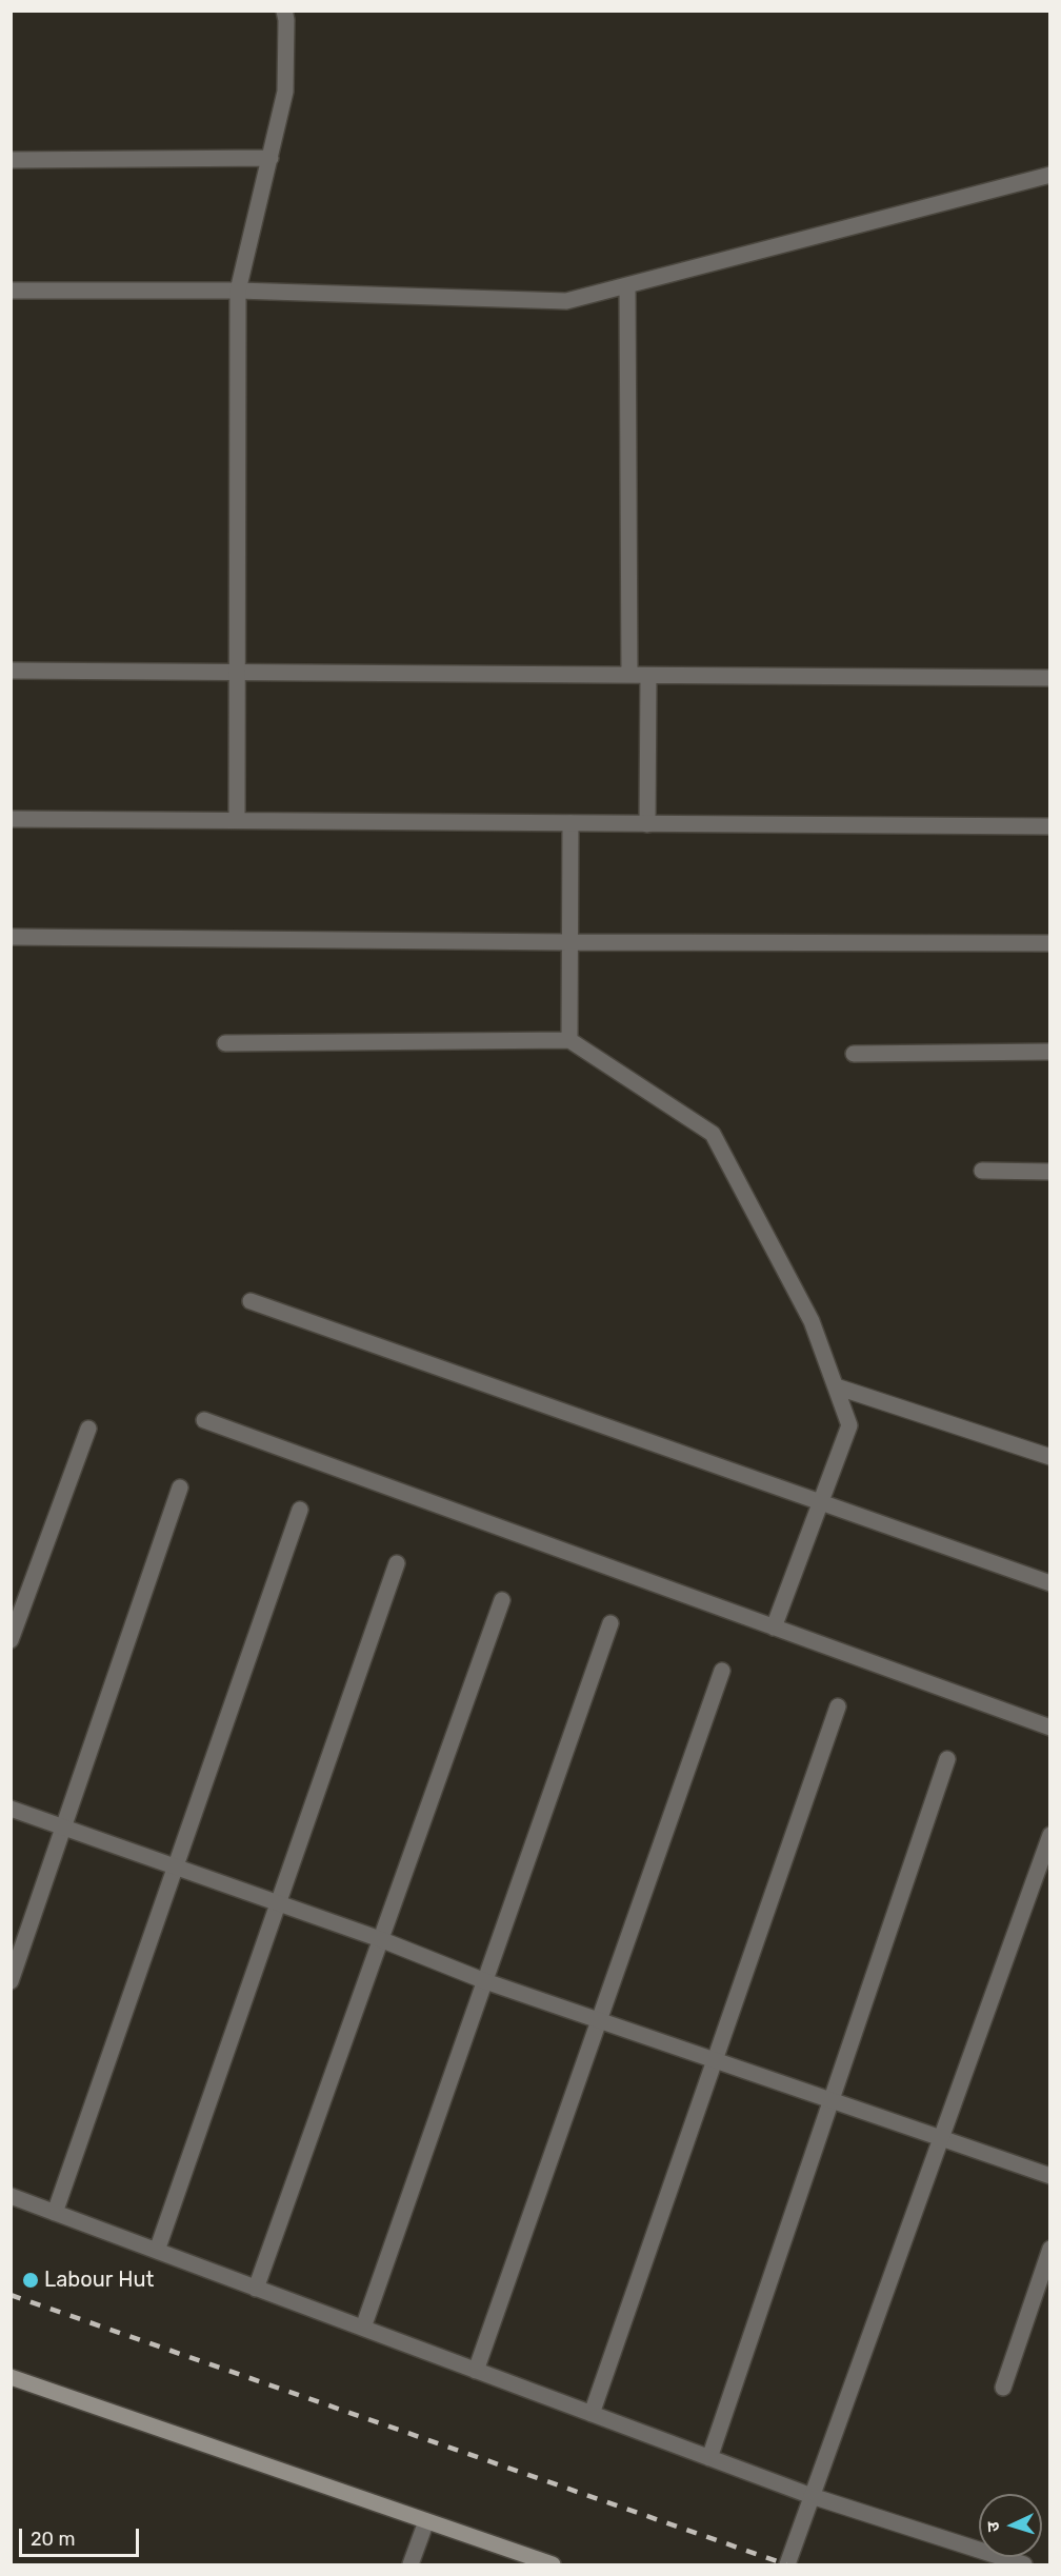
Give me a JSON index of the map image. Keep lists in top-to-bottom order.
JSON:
{
  "places": ["Labour Hut"],
  "scale_bar": "20 m",
  "north": "left"
}
